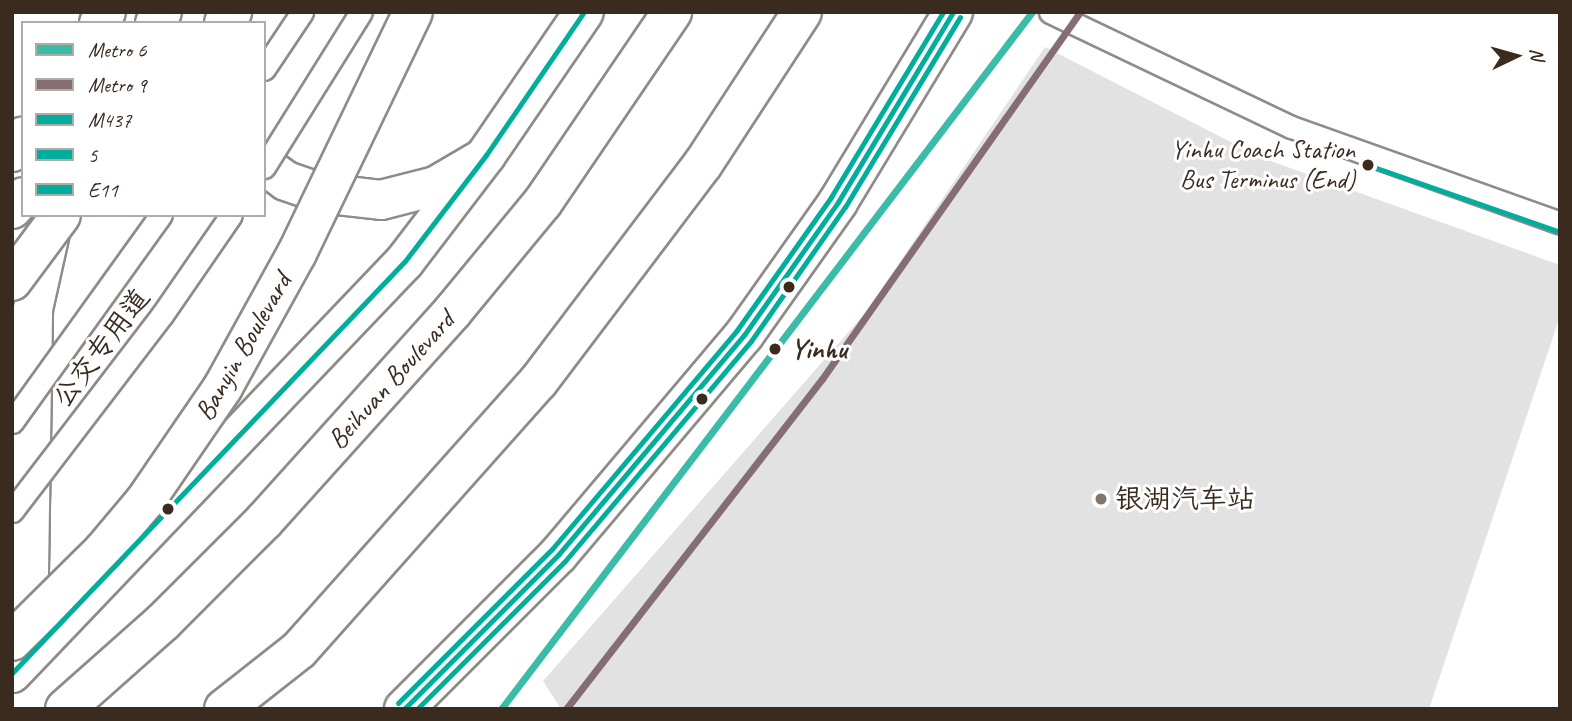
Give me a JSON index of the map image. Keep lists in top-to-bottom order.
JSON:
{
  "streets": {
    "main road": ["Banyin Boulevard", "Beihuan Boulevard"],
    "lane": ["公交专用道"]
  },
  "places": ["Yinhu Coach Station Bus Terminus (End)", "Yinhu", "银湖汽车站"],
  "lines": [
    "metro line 6",
    "metro line 9",
    "transit line M437",
    "transit line E11",
    "transit line 5"
  ],
  "legend": [
    "Metro 6",
    "Metro 9",
    "M437",
    "5",
    "E11"
  ],
  "north": "right"
}
